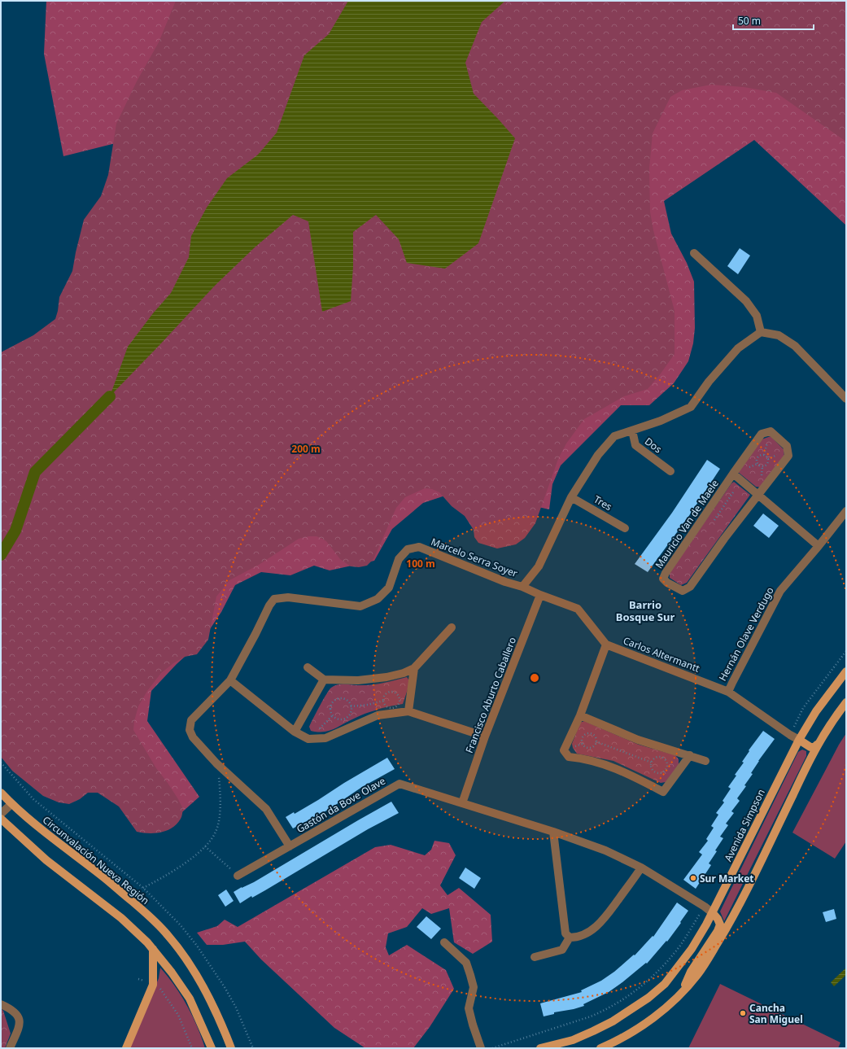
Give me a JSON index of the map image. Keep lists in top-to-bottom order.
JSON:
{
  "streets": {
    "main road": ["Avenida Simpson", "Circunvalación Nueva Región"],
    "street": [
      "Dos",
      "Tres",
      "Mauricio Van de Maele",
      "Marcelo Serra Soyer",
      "Hernán Olave Verdugo",
      "Carlos Altermantt",
      "Francisco Aburto Caballero",
      "Gastón da Bove Olave"
    ]
  },
  "crossings": [
    ["Dos", "Marcelo Serra Soyer"],
    ["Tres", "Marcelo Serra Soyer"],
    ["Hernán Olave Verdugo", "Carlos Altermantt"],
    ["Carlos Altermantt", "Avenida Simpson"],
    ["Francisco Aburto Caballero", "Gastón da Bove Olave"],
    ["Gastón da Bove Olave", "Avenida Simpson"]
  ],
  "districts": ["Barrio Bosque Sur"],
  "places": ["Sur Market", "Cancha San Miguel"],
  "scale_bar": "50 m",
  "rings": ["200 m", "100 m"]
}
